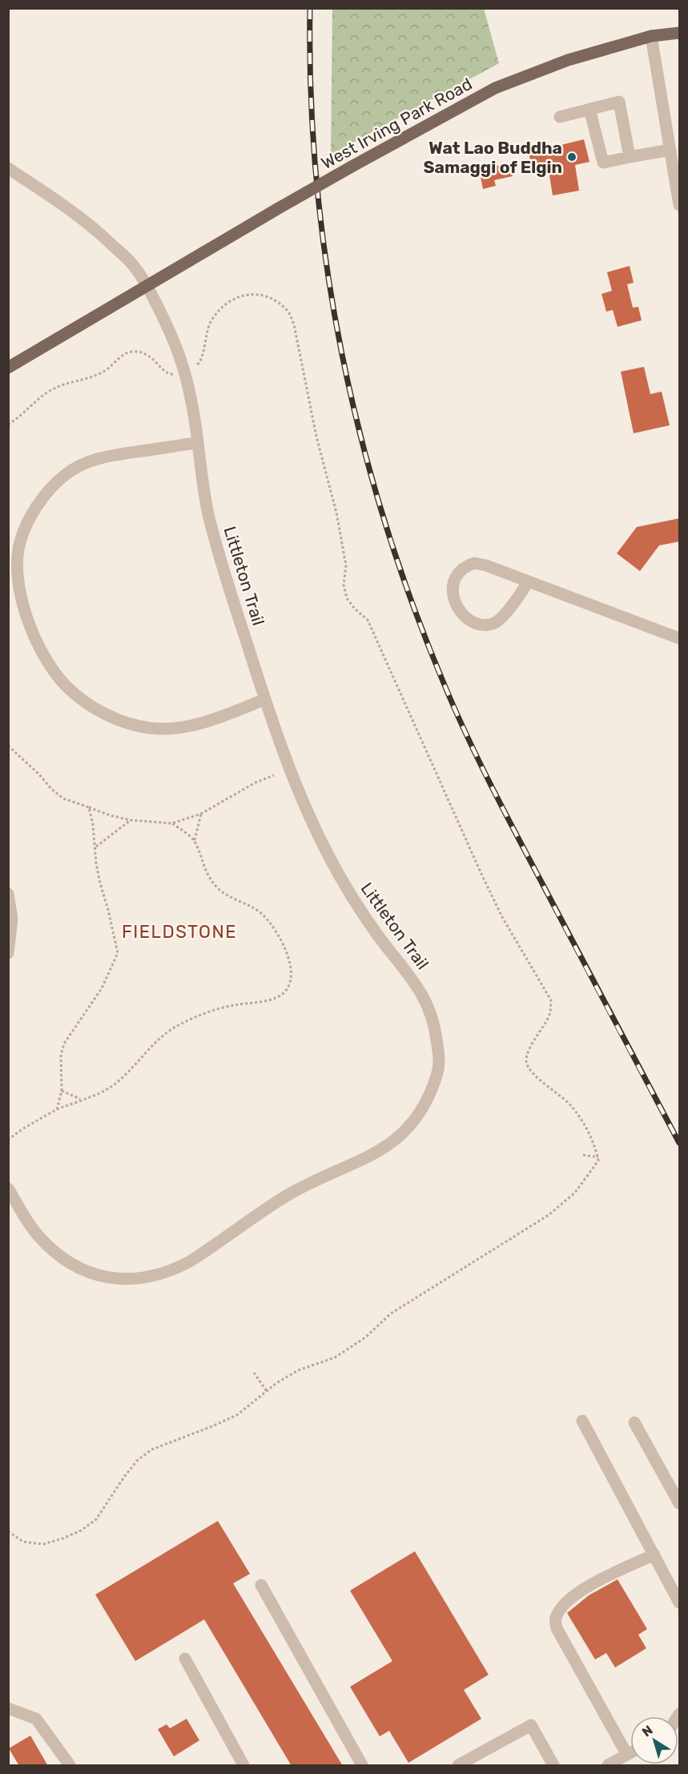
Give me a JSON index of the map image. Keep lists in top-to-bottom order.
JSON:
{
  "streets": {
    "main road": ["West Irving Park Road"],
    "street": ["Littleton Trail"]
  },
  "crossings": [
    ["West Irving Park Road", "Littleton Trail"]
  ],
  "districts": ["FIELDSTONE"],
  "places": ["Wat Lao Buddha Samaggi of Elgin"],
  "north": "top left"
}
